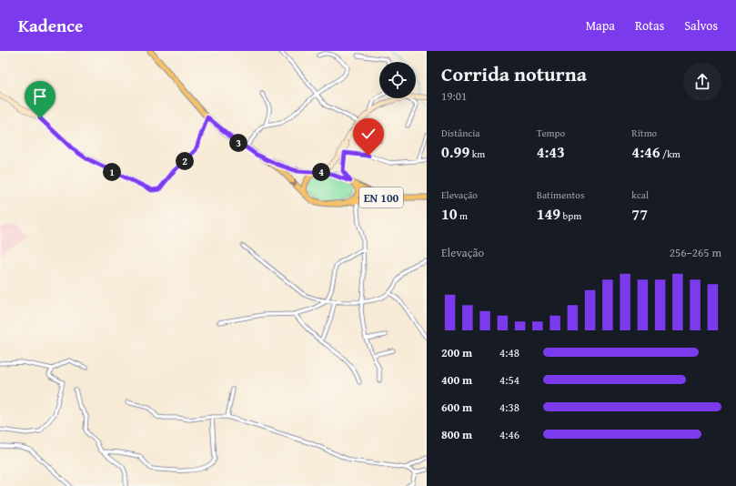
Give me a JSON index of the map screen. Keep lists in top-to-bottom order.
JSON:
{
  "streets": {
    "main road": ["EN 100"]
  },
  "page": {
    "header": "Kadence",
    "nav": ["Mapa", "Rotas", "Salvos"],
    "heading": ["Corrida noturna", "19:01"],
    "stats": [
      ["Distância", "0.99 km"],
      ["Tempo", "4:43"],
      ["Ritmo", "4:46 /km"],
      ["Elevação", "10 m"],
      ["Batimentos", "149 bpm"],
      ["kcal", "77"]
    ],
    "pins": [
      "3",
      "2",
      "1",
      "4"
    ],
    "chart": ["Elevação", "256–265 m"],
    "list": [
      {
        "name": "200 m",
        "note": "4:48"
      },
      {
        "name": "400 m",
        "note": "4:54"
      },
      {
        "name": "600 m",
        "note": "4:38"
      },
      {
        "name": "800 m",
        "note": "4:46"
      }
    ]
  }
}
